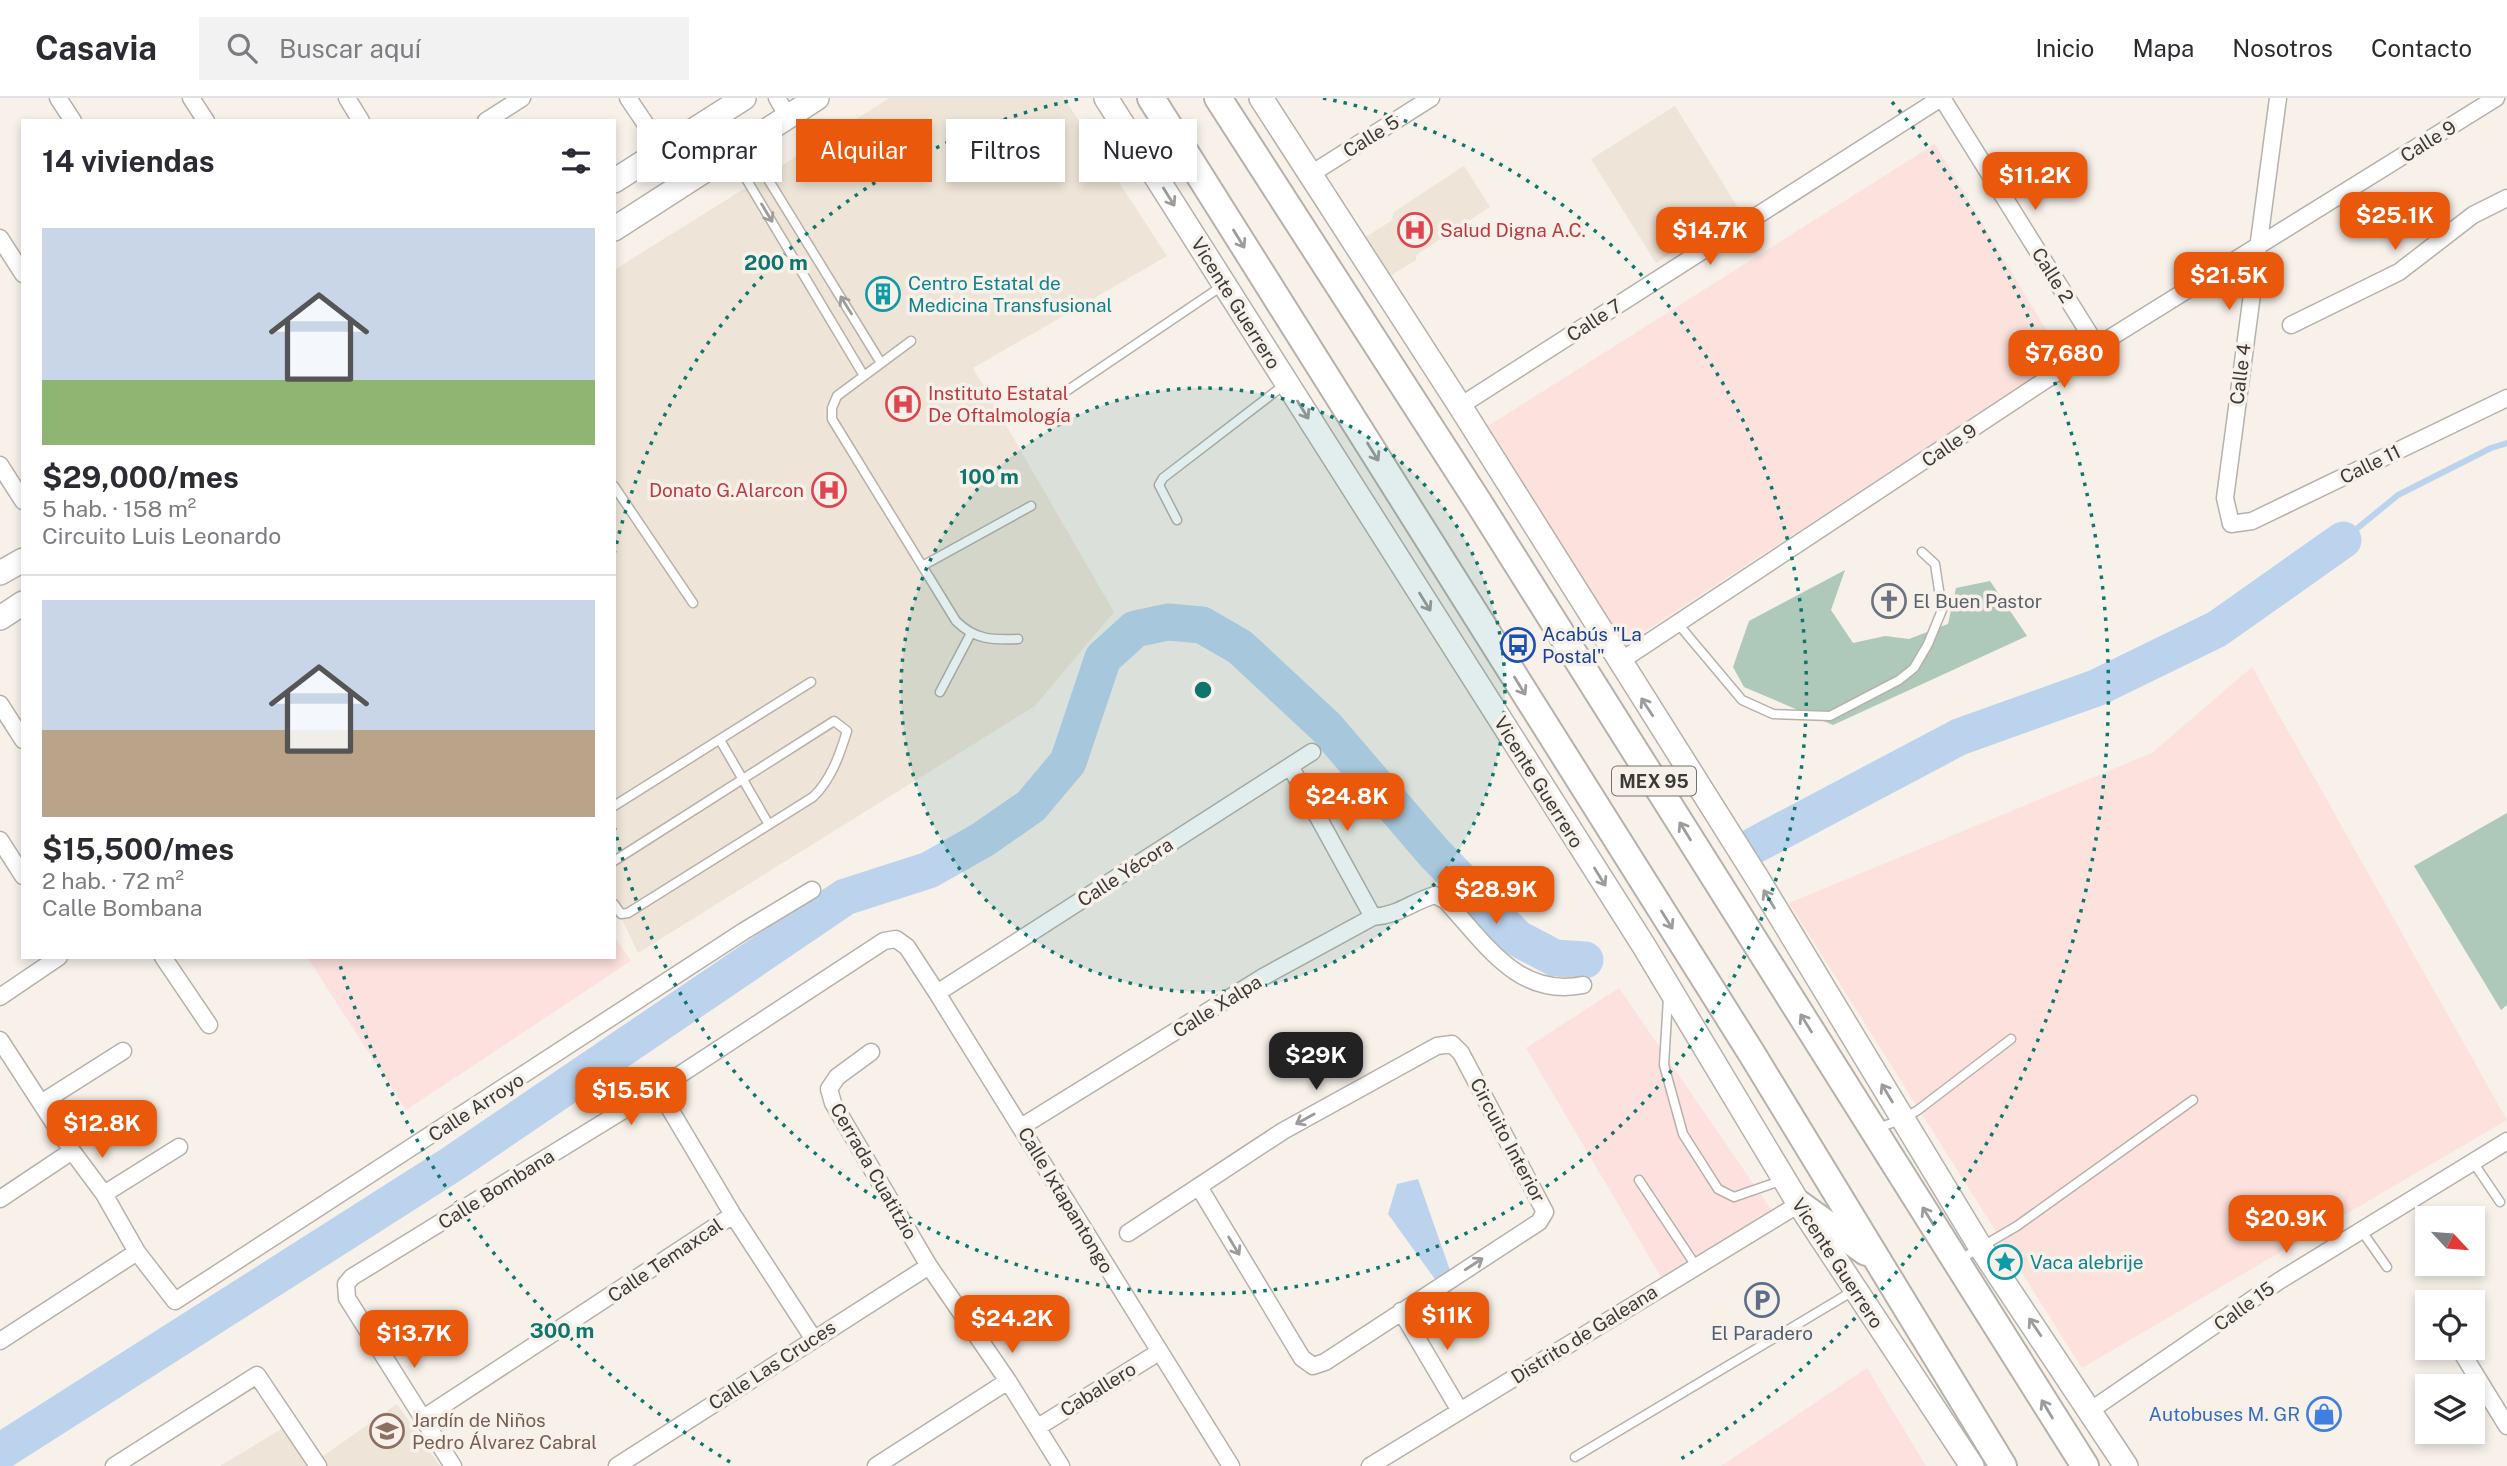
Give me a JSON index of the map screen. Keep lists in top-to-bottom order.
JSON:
{
  "streets": {
    "main road": ["Vicente Guerrero", "MEX 95"],
    "street": [
      "Calle 5",
      "Calle 9",
      "Calle 2",
      "Calle 7",
      "Calle 4",
      "Calle 11",
      "Calle Yécora",
      "Calle Xalpa",
      "Calle Arroyo",
      "Circuito Interior",
      "Cerrada Cuatitzio",
      "Calle Bombana",
      "Calle Ixtapantongo",
      "Calle Temaxcal",
      "Calle 15",
      "Distrito de Galeana",
      "Calle Las Cruces",
      "Caballero"
    ]
  },
  "crossings": [
    ["Calle 9", "Calle 2"],
    ["Calle 9", "Calle 4"],
    ["Calle 2", "Calle 7"],
    ["Vicente Guerrero", "Distrito de Galeana"],
    ["Calle 4", "Calle 11"],
    ["Calle Yécora", "Calle Ixtapantongo"],
    ["Calle Xalpa", "Calle Ixtapantongo"],
    ["Cerrada Cuatitzio", "Calle Las Cruces"],
    ["Cerrada Cuatitzio", "Caballero"],
    ["Calle Bombana", "Calle Ixtapantongo"],
    ["Calle Bombana", "Calle Temaxcal"],
    ["Calle Ixtapantongo", "Caballero"]
  ],
  "places": {
    "hospital": ["Salud Digna A.C.", "Instituto Estatal De Oftalmología", "Donato G.Alarcon"],
    "building": ["Centro Estatal de Medicina Transfusional"],
    "church": ["El Buen Pastor"],
    "bus stop": ["Acabús \"La Postal\""],
    "place": ["Vaca alebrije"],
    "parking": ["El Paradero"],
    "shop": ["Autobuses M. GR"],
    "school or university": ["Jardín de Niños Pedro Álvarez Cabral"]
  },
  "north": "bottom right",
  "page": {
    "header": "Casavia",
    "search": "Buscar aquí",
    "nav": [
      "Inicio",
      "Mapa",
      "Nosotros",
      "Contacto"
    ],
    "chip": [
      "Comprar",
      "Alquilar",
      "Filtros",
      "Nuevo"
    ],
    "heading": "14 viviendas",
    "price": [
      "$11.2K",
      "$25.1K",
      "$14.7K",
      "$21.5K",
      "$7,680",
      "$24.8K",
      "$28.9K",
      "$29K",
      "$15.5K",
      "$12.8K",
      "$20.9K",
      "$11K",
      "$24.2K",
      "$13.7K"
    ],
    "list": [
      {
        "name": "$29,000/mes",
        "note": "5 hab. · 158 m² · Circuito Luis Leonardo"
      },
      {
        "name": "$15,500/mes",
        "note": "2 hab. · 72 m² · Calle Bombana"
      }
    ]
  },
  "rings": ["200 m", "100 m", "300 m"]
}
